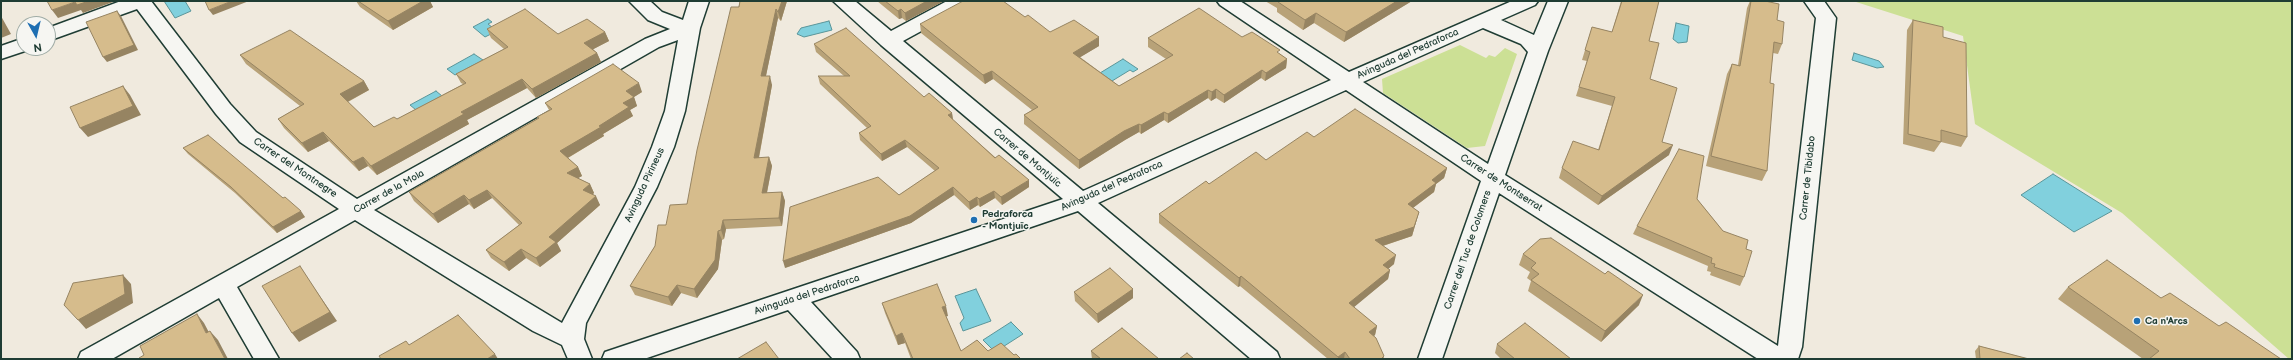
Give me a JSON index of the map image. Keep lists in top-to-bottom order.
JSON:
{
  "streets": {
    "street": [
      "Avinguda del Pedraforca",
      "Carrer de Montjuïc",
      "Carrer del Montnegre",
      "Carrer de Tibidabo",
      "Carrer de Montserrat",
      "Avinguda Pirineus",
      "Carrer de la Mola",
      "Carrer del Tuc de Colomers"
    ]
  },
  "crossings": [
    ["Avinguda del Pedraforca", "Carrer de Montjuïc"],
    ["Avinguda del Pedraforca", "Carrer de Montserrat"],
    ["Carrer del Montnegre", "Avinguda Pirineus"],
    ["Carrer del Montnegre", "Carrer de la Mola"],
    ["Carrer de Montserrat", "Carrer del Tuc de Colomers"],
    ["Avinguda Pirineus", "Carrer de la Mola"]
  ],
  "places": ["Pedraforca - Montjuïc", "Ca n'Arcs"],
  "north": "bottom"
}
